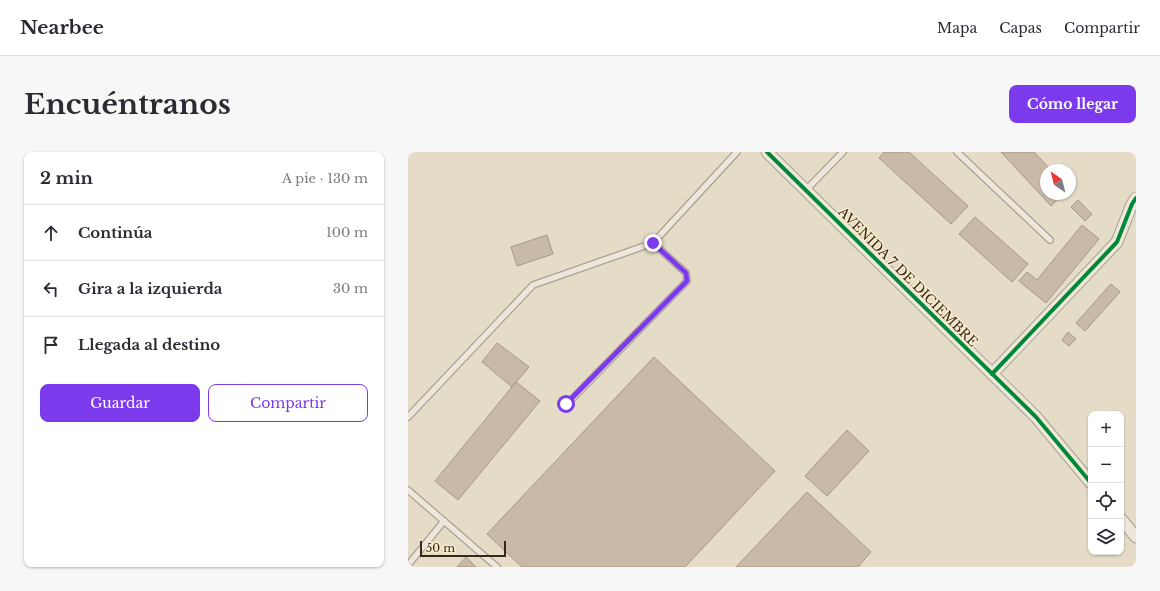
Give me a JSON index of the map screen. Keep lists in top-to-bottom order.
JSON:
{
  "streets": {
    "street": ["AVENIDA 7 DE DICIEMBRE"]
  },
  "scale_bar": "50 m",
  "north": "top left",
  "page": {
    "header": "Nearbee",
    "nav": ["Mapa", "Capas", "Compartir"],
    "buttons": [
      "Cómo llegar",
      ["Guardar", "Compartir"]
    ],
    "title": "Encuéntranos",
    "heading": ["2 min", "A pie · 130 m"],
    "list": [
      ["Continúa", "100 m"],
      ["Gira a la izquierda", "30 m"],
      "Llegada al destino"
    ],
    "map_buttons": ["+", "−"],
    "scale": "50 m"
  }
}
